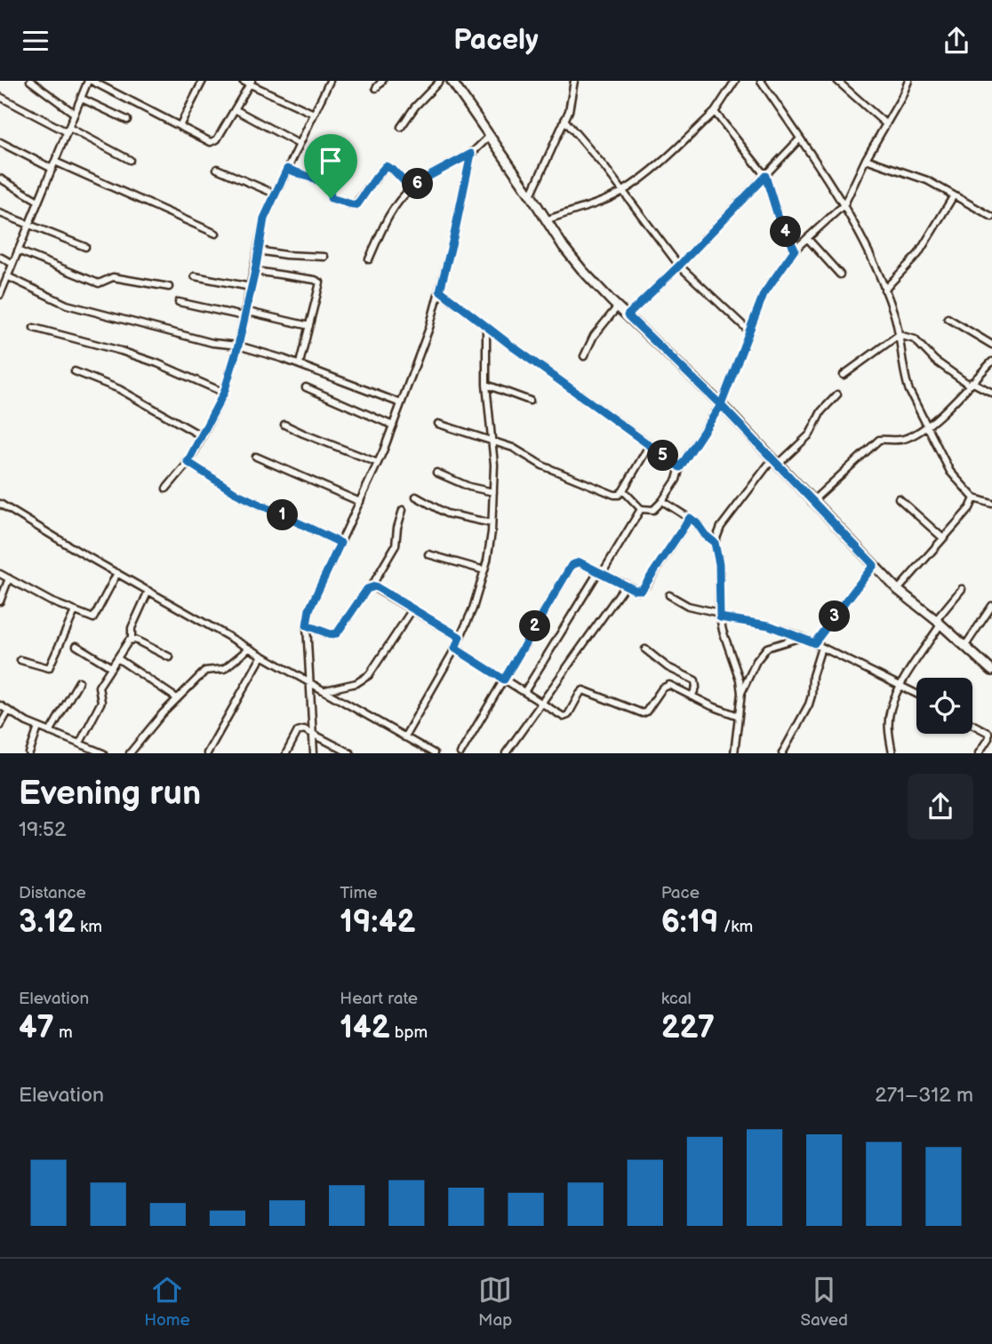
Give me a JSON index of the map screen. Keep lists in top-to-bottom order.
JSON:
{
  "page": {
    "header": "Pacely",
    "pins": [
      "6",
      "4",
      "5",
      "1",
      "3",
      "2"
    ],
    "heading": ["Evening run", "19:52"],
    "stats": [
      ["Distance", "3.12 km"],
      ["Time", "19:42"],
      ["Pace", "6:19 /km"],
      ["Elevation", "47 m"],
      ["Heart rate", "142 bpm"],
      ["kcal", "227"]
    ],
    "chart": ["Elevation", "271–312 m"],
    "tabs": ["Home", "Map", "Saved"]
  }
}
